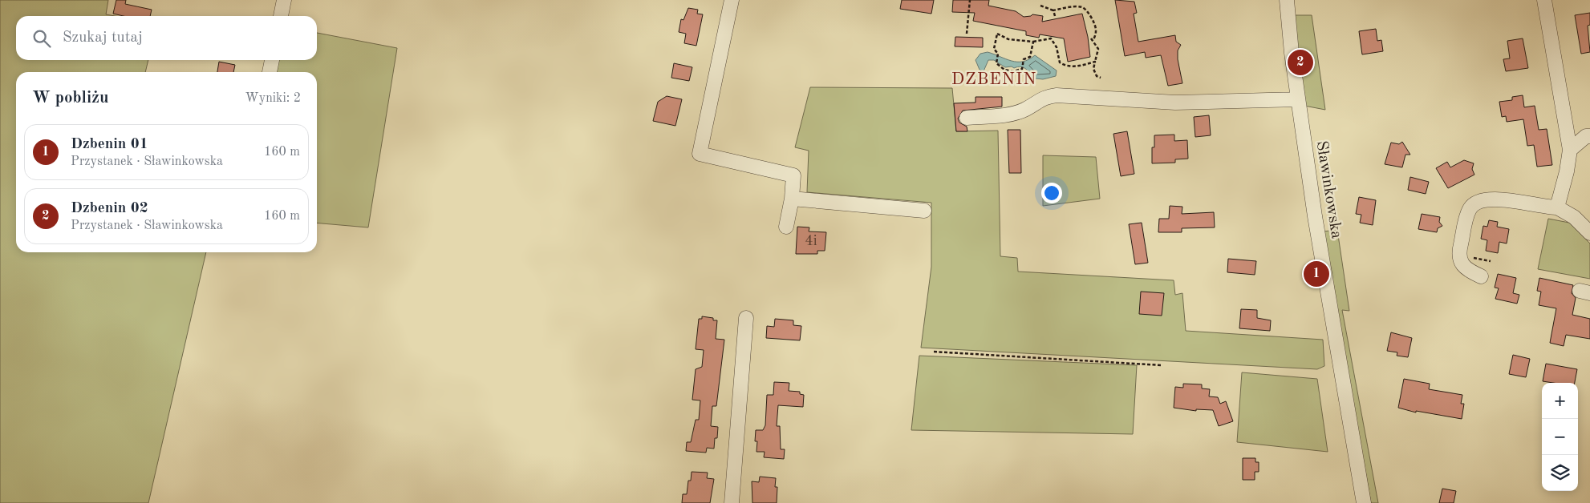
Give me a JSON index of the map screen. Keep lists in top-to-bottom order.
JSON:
{
  "streets": {
    "street": ["Sławinkowska"]
  },
  "districts": ["DZBENIN"],
  "house_numbers": ["4i"],
  "page": {
    "search": "Szukaj tutaj",
    "pins": ["2", "1"],
    "heading": ["W pobliżu", "Wyniki: 2"],
    "list": [
      {
        "mark": "1",
        "name": "Dzbenin 01",
        "note": "Przystanek · Sławinkowska",
        "value": "160 m"
      },
      {
        "mark": "2",
        "name": "Dzbenin 02",
        "note": "Przystanek · Sławinkowska",
        "value": "160 m"
      }
    ],
    "map_buttons": ["+", "−"]
  }
}
